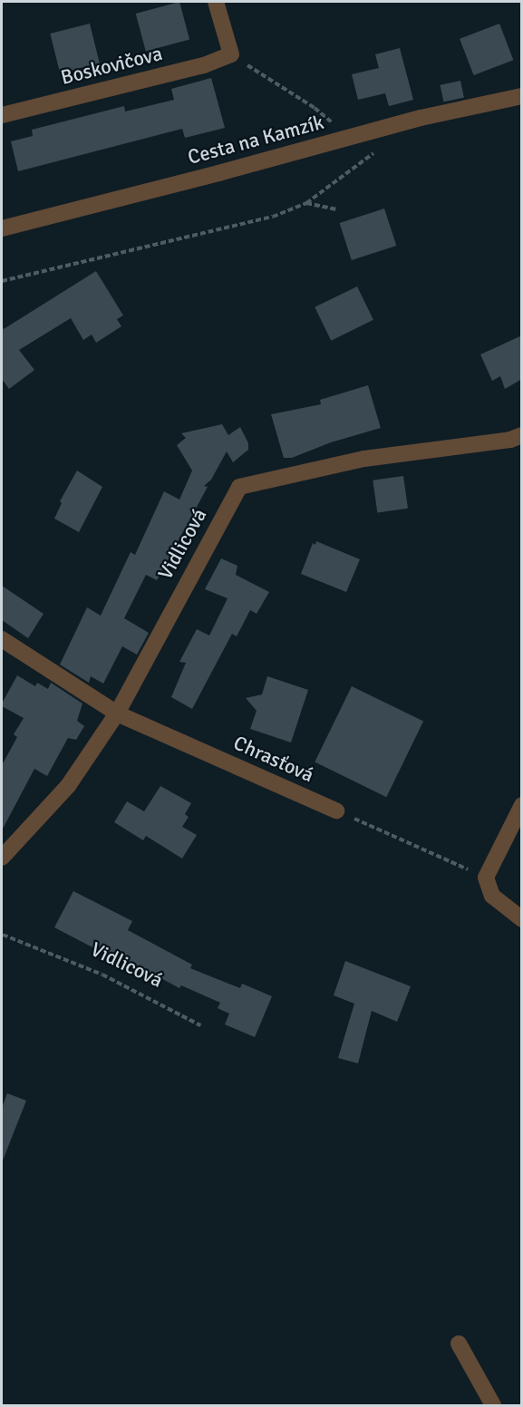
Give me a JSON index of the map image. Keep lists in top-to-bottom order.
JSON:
{
  "streets": {
    "street": [
      "Boskovičova",
      "Cesta na Kamzík",
      "Vidlicová",
      "Chrasťová"
    ]
  },
  "crossings": [
    ["Vidlicová", "Chrasťová"]
  ]
}
